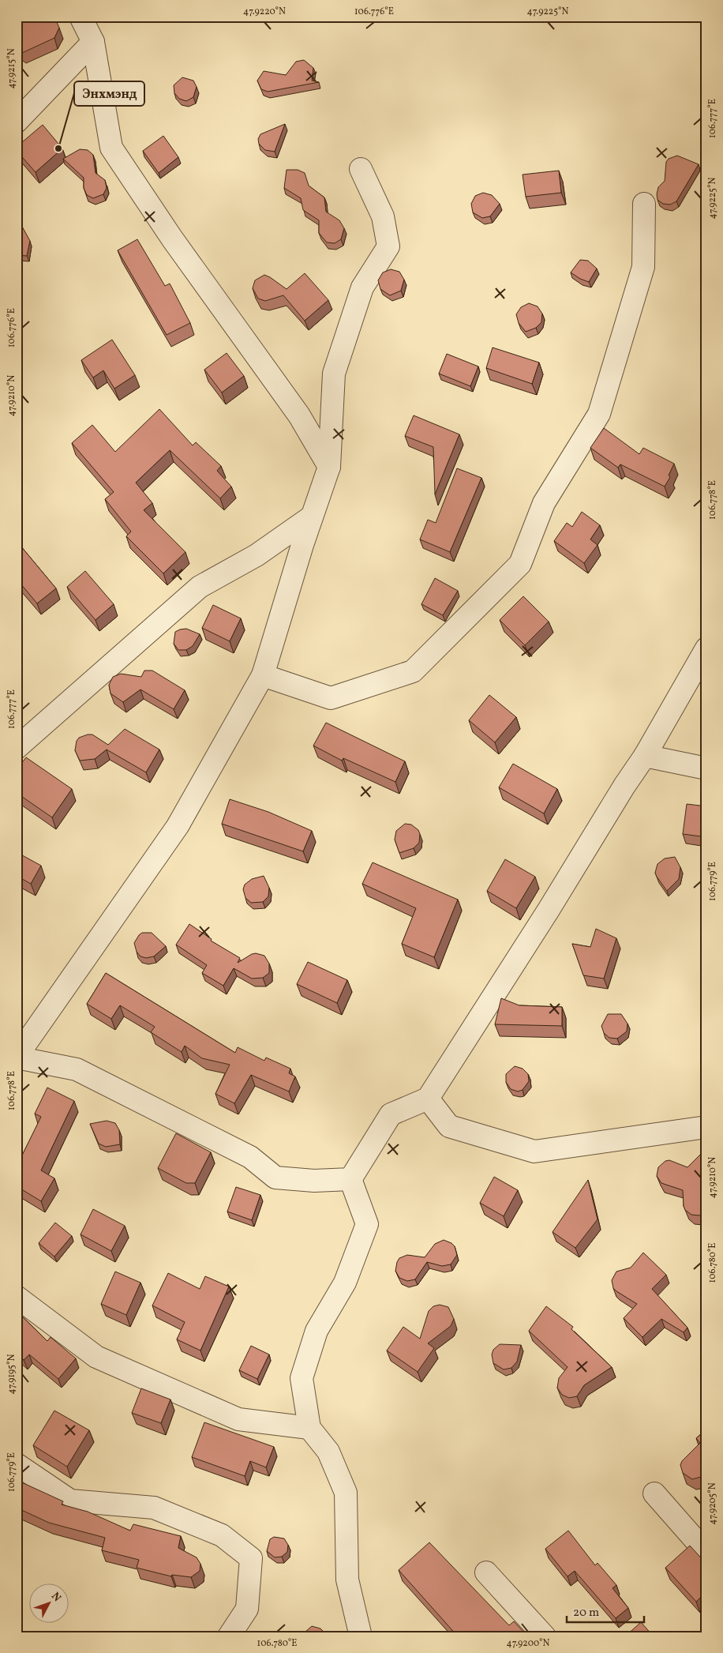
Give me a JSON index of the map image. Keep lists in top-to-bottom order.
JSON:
{
  "places": ["Энхмэнд"],
  "scale_bar": "20 m",
  "north": "top right",
  "coordinates": [
    "47.9220°N",
    "106.776°E",
    "47.9225°N",
    "47.9215°N",
    "106.777°E",
    "47.9210°N",
    "106.778°E",
    "106.779°E",
    "106.780°E",
    "47.9195°N",
    "47.9205°N",
    "47.9200°N"
  ]
}
